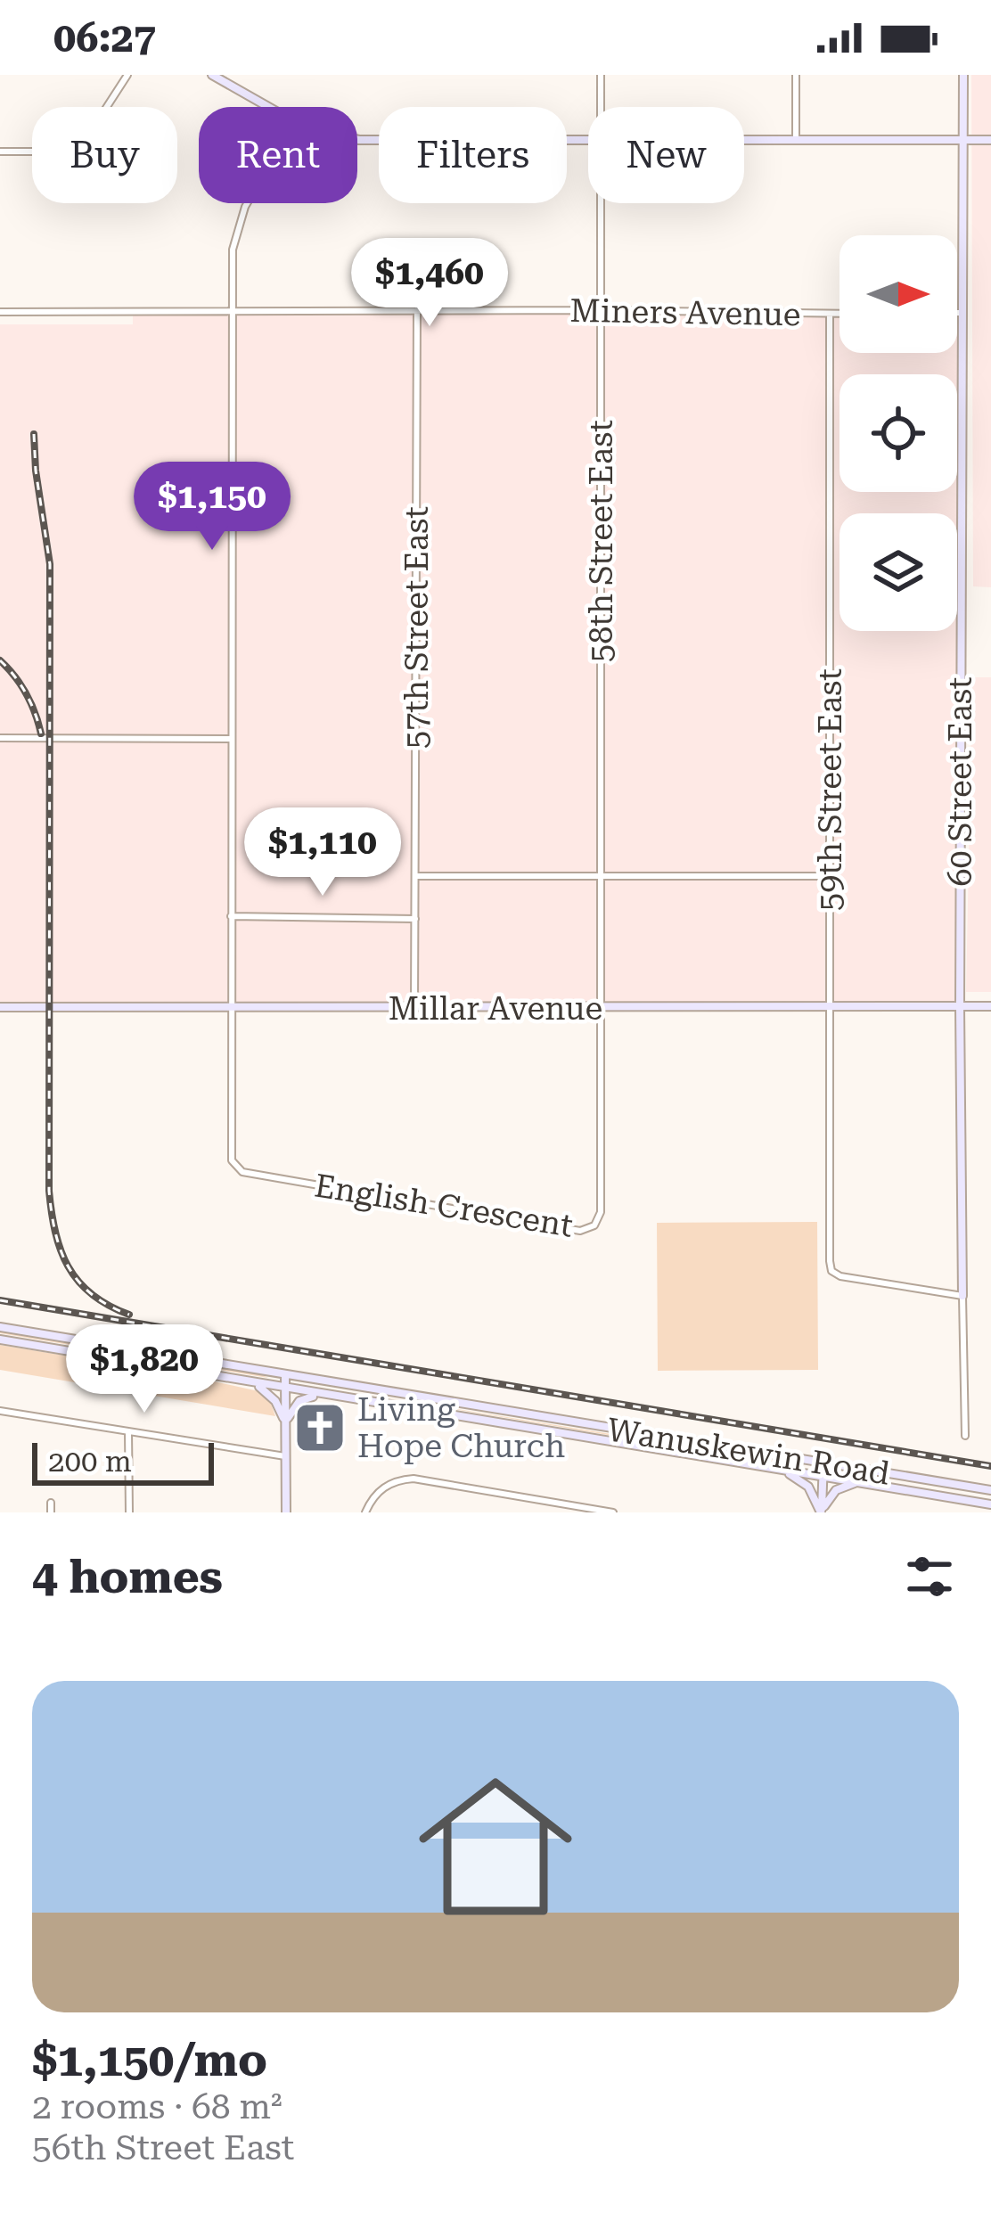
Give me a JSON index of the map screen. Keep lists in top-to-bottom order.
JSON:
{
  "streets": {
    "street": [
      "Miners Avenue",
      "58th Street East",
      "57th Street East",
      "60 Street East",
      "59th Street East",
      "Millar Avenue",
      "English Crescent",
      "Wanuskewin Road"
    ]
  },
  "crossings": [
    ["Miners Avenue", "58th Street East"],
    ["Miners Avenue", "57th Street East"],
    ["Miners Avenue", "59th Street East"],
    ["58th Street East", "Millar Avenue"],
    ["58th Street East", "English Crescent"],
    ["57th Street East", "Millar Avenue"],
    ["60 Street East", "59th Street East"],
    ["60 Street East", "Millar Avenue"],
    ["59th Street East", "Millar Avenue"],
    ["Millar Avenue", "English Crescent"]
  ],
  "places": {
    "church": ["Living Hope Church"]
  },
  "scale_bar": "200 m",
  "north": "right",
  "page": {
    "status": "06:27",
    "chip": [
      "Buy",
      "Rent",
      "Filters",
      "New"
    ],
    "price": [
      "$1,460",
      "$1,150",
      "$1,110",
      "$1,820"
    ],
    "scale": "200 m",
    "heading": "4 homes",
    "list": [
      {
        "name": "$1,150/mo",
        "note": "2 rooms · 68 m² · 56th Street East"
      }
    ]
  }
}
